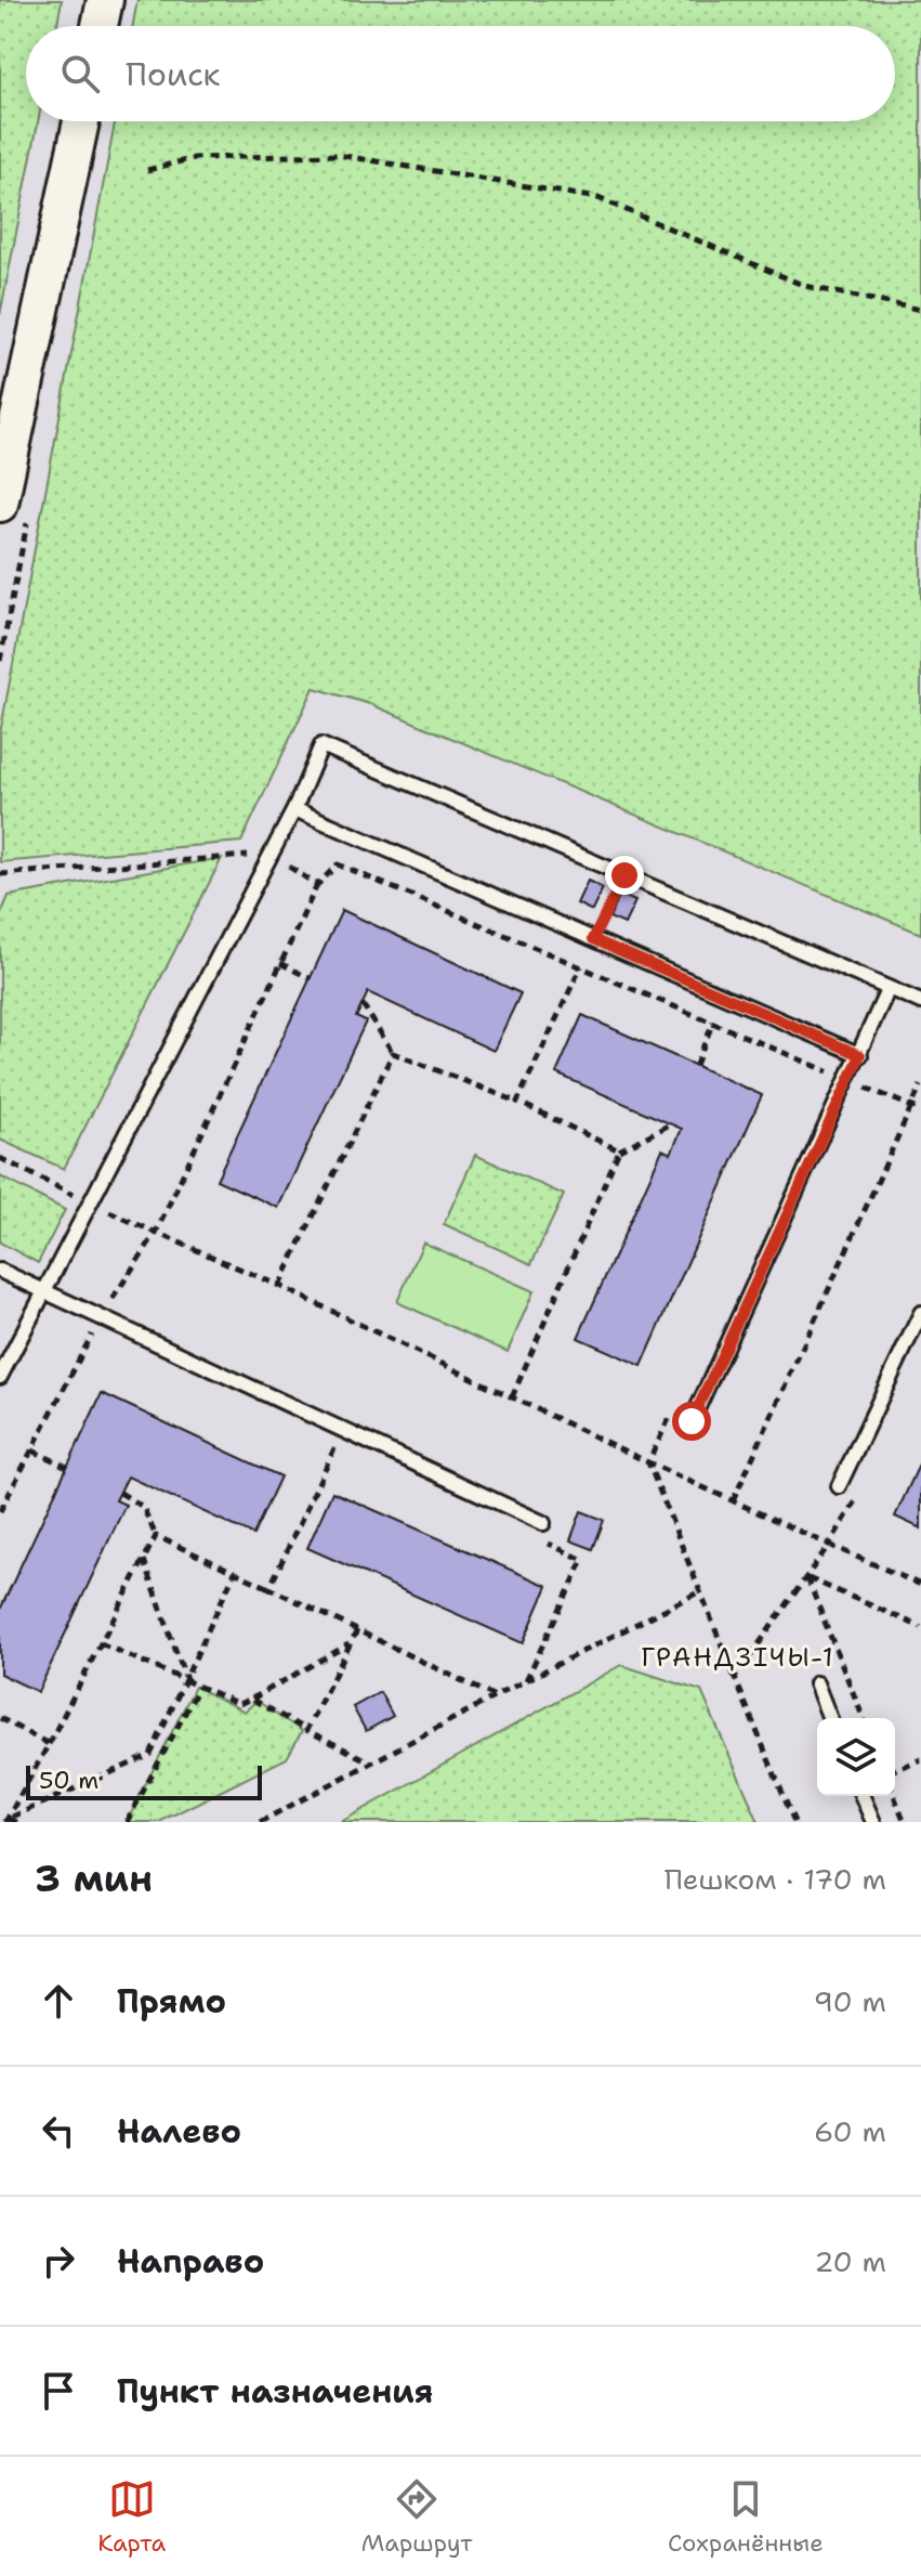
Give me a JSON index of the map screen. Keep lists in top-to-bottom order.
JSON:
{
  "districts": ["ГРАНДЗІЧЫ-1"],
  "scale_bar": "50 m",
  "page": {
    "search": "Поиск",
    "scale": "50 m",
    "heading": ["3 мин", "Пешком · 170 m"],
    "list": [
      ["Прямо", "90 m"],
      ["Налево", "60 m"],
      ["Направо", "20 m"],
      "Пункт назначения"
    ],
    "nav": ["Карта", "Маршрут", "Сохранённые"]
  }
}
